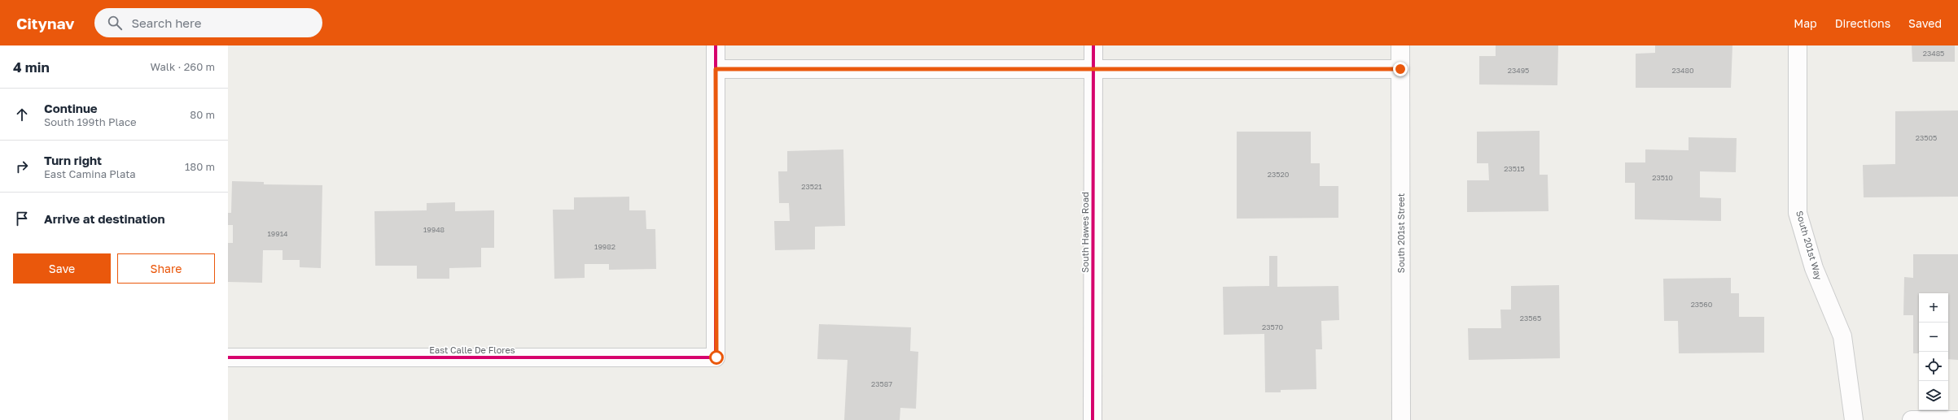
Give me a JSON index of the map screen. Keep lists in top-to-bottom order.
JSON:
{
  "streets": {
    "street": [
      "South Hawes Road",
      "South 201st Street",
      "South 201st Way",
      "East Calle De Flores"
    ]
  },
  "house_numbers": [
    "23485",
    "23495",
    "23480",
    "23505",
    "23515",
    "23520",
    "23510",
    "23521",
    "19948",
    "19914",
    "19982",
    "23560",
    "23565",
    "23570",
    "23587"
  ],
  "page": {
    "header": "Citynav",
    "search": "Search here",
    "nav": ["Map", "Directions", "Saved"],
    "heading": ["4 min", "Walk · 260 m"],
    "list": [
      ["Continue", "South 199th Place", "80 m"],
      ["Turn right", "East Camina Plata", "180 m"],
      "Arrive at destination"
    ],
    "buttons": ["Save", "Share"],
    "map_buttons": ["+", "−"]
  }
}
